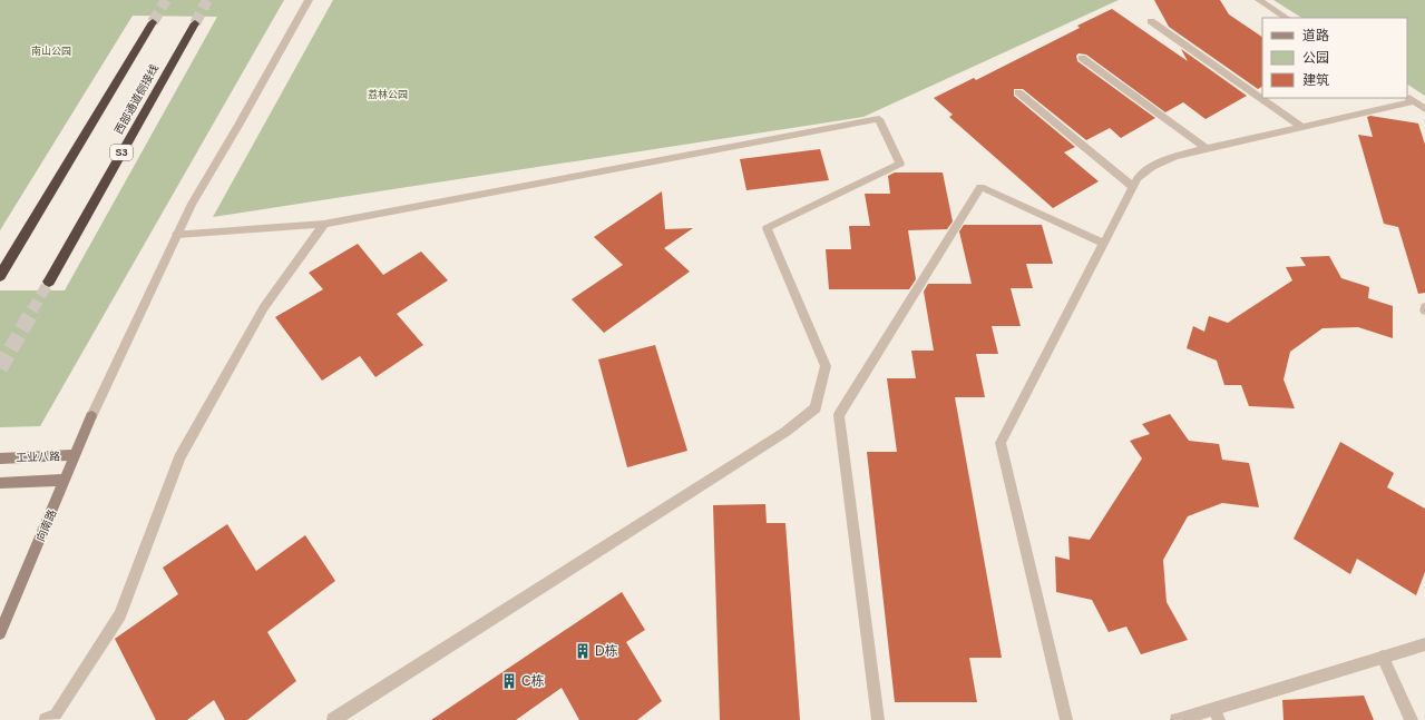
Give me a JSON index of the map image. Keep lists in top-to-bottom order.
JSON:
{
  "streets": {
    "highway": ["西部通道侧接线", "S3"],
    "street": ["工业八路", "向南路"]
  },
  "crossings": [
    ["工业八路", "向南路"]
  ],
  "parks": ["南山公园", "荔林公园"],
  "places": {
    "building": ["D栋", "C栋"]
  },
  "legend": ["道路", "公园", "建筑"]
}
